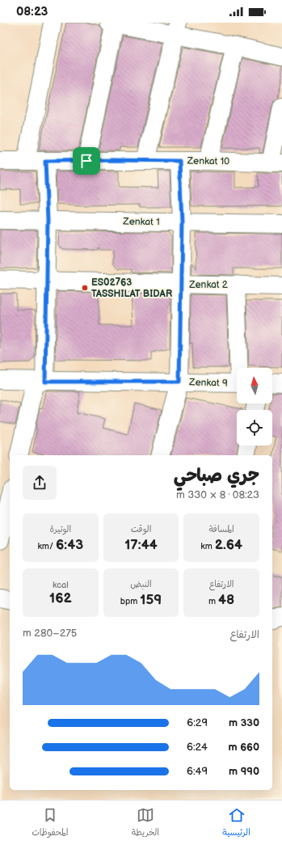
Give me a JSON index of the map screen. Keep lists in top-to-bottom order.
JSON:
{
  "streets": {
    "street": [
      "Zenkat 10",
      "Zenkat 1",
      "Zenkat 2",
      "Zenkat 9"
    ]
  },
  "places": ["ES02763 TASSHILAT BIDAR"],
  "north": "top",
  "page": {
    "status": "08:23",
    "heading": ["جري صباحي", "08:23 · 8 × 330 m"],
    "stats": [
      ["المسافة", "2.64 km"],
      ["الوقت", "17:44"],
      ["الوتيرة", "6:43 /km"],
      ["الارتفاع", "48 m"],
      ["النبض", "159 bpm"],
      ["kcal", "162"]
    ],
    "chart": ["الارتفاع", "275–280 m"],
    "list": [
      {
        "name": "330 m",
        "note": "6:29"
      },
      {
        "name": "660 m",
        "note": "6:24"
      },
      {
        "name": "990 m",
        "note": "6:49"
      }
    ],
    "tabs": ["الرئيسية", "الخريطة", "المحفوظات"]
  }
}
